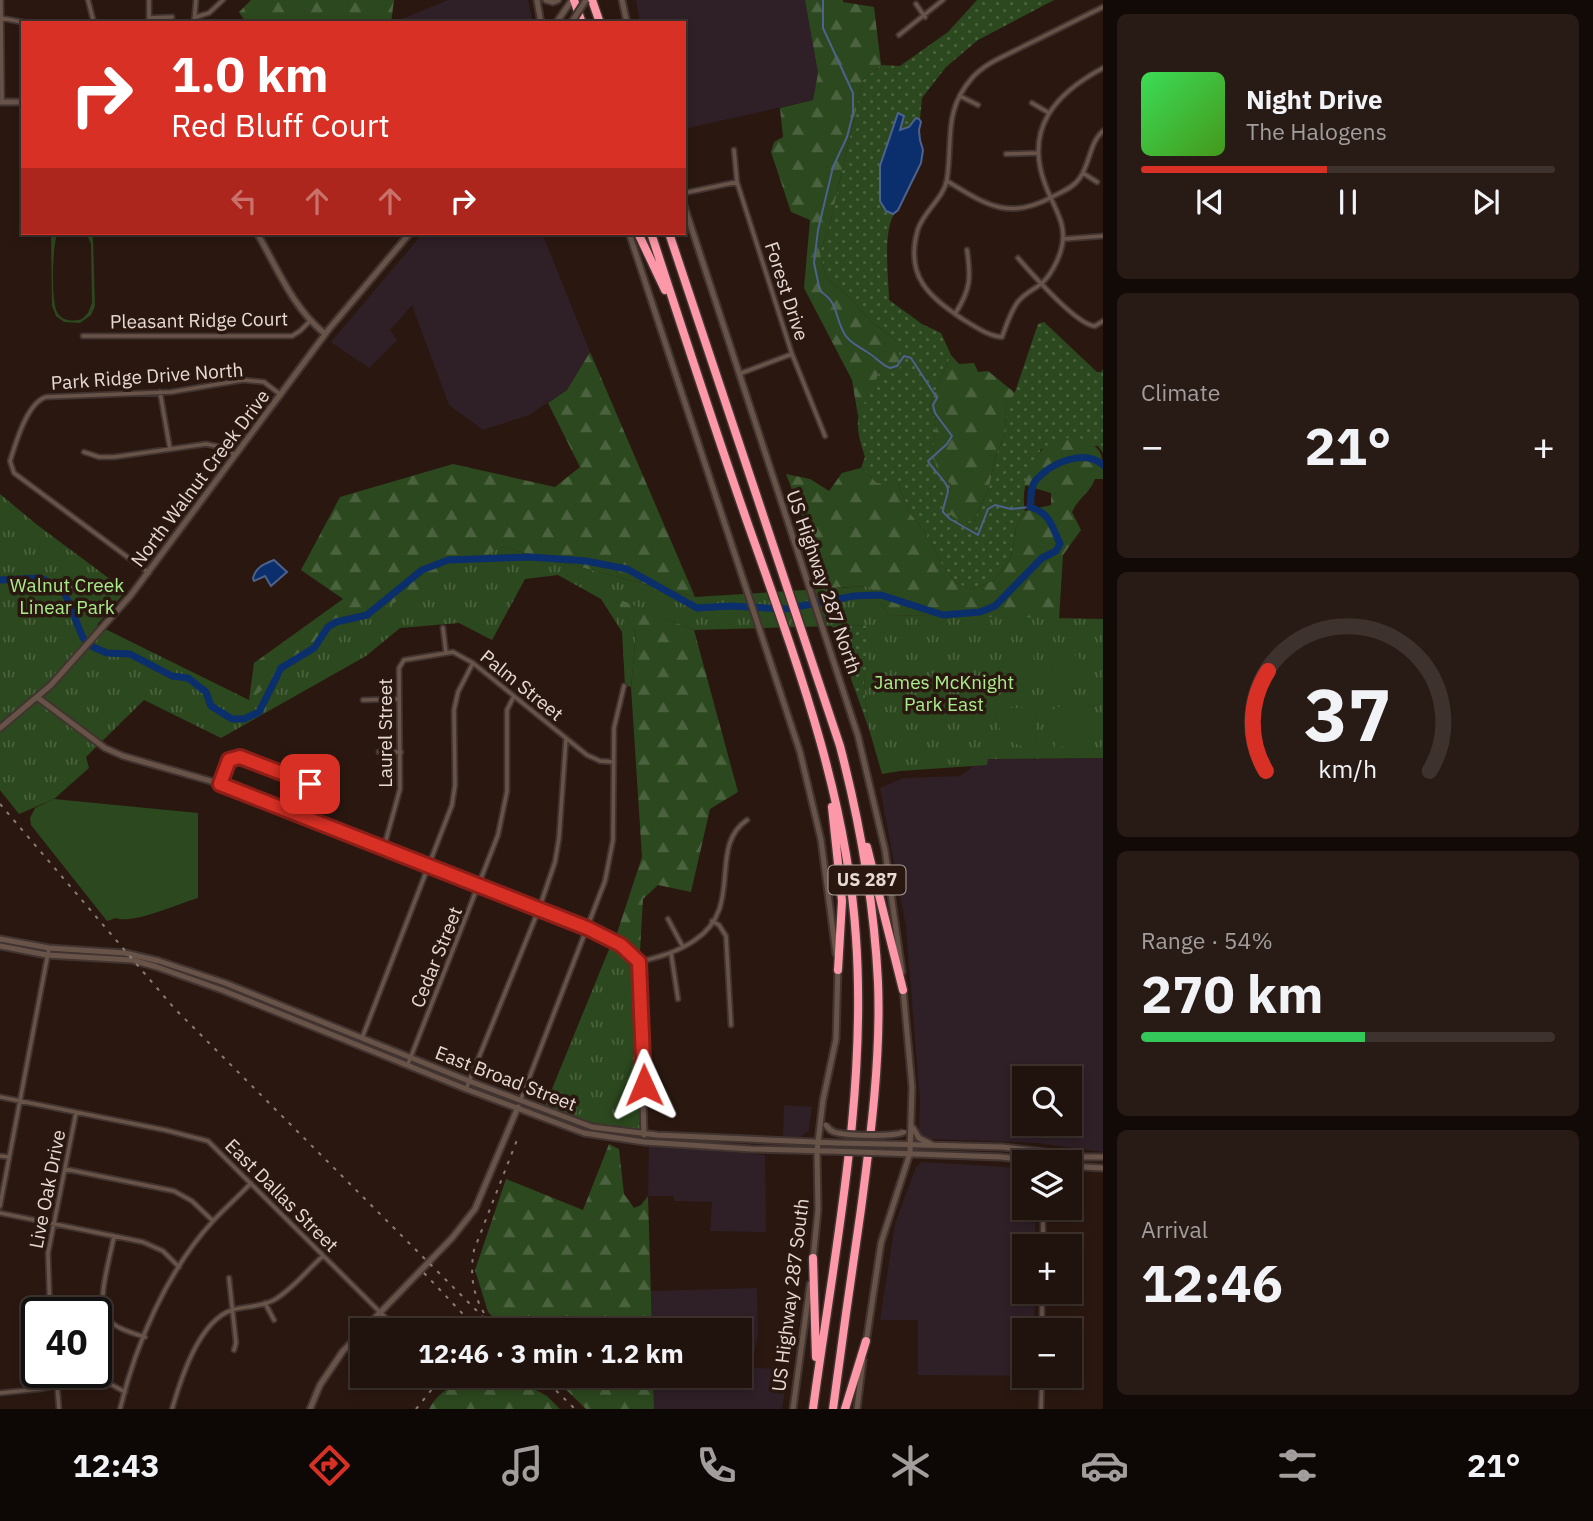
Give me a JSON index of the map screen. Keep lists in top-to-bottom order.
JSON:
{
  "streets": {
    "highway": ["US 287"],
    "main road": [
      "North Walnut Creek Drive",
      "US Highway 287 North",
      "East Broad Street",
      "US Highway 287 South"
    ],
    "street": [
      "Forest Drive",
      "Pleasant Ridge Court",
      "Park Ridge Drive North",
      "Palm Street",
      "Laurel Street",
      "Cedar Street",
      "Live Oak Drive",
      "East Dallas Street"
    ]
  },
  "crossings": [
    ["Park Ridge Drive North", "North Walnut Creek Drive"],
    ["US Highway 287 North", "East Broad Street"],
    ["Palm Street", "Laurel Street"],
    ["Palm Street", "Cedar Street"],
    ["Cedar Street", "East Broad Street"],
    ["East Broad Street", "US Highway 287 South"],
    ["Live Oak Drive", "East Dallas Street"]
  ],
  "parks": ["Walnut Creek Linear Park", "James McKnight Park East"],
  "page": {
    "turn": ["1.0 km", "Red Bluff Court"],
    "song": ["Night Drive", "The Halogens"],
    "tile": [
      "Climate",
      ["Range · 54%", "270 km"],
      ["Arrival", "12:46"]
    ],
    "heat": ["−", "21°", "+"],
    "map_buttons": ["+", "−"],
    "limit": "40",
    "trip": "12:46 · 3 min · 1.2 km",
    "tabs": ["12:43", "21°"],
    "gauge": ["37", "km/h"]
  }
}
